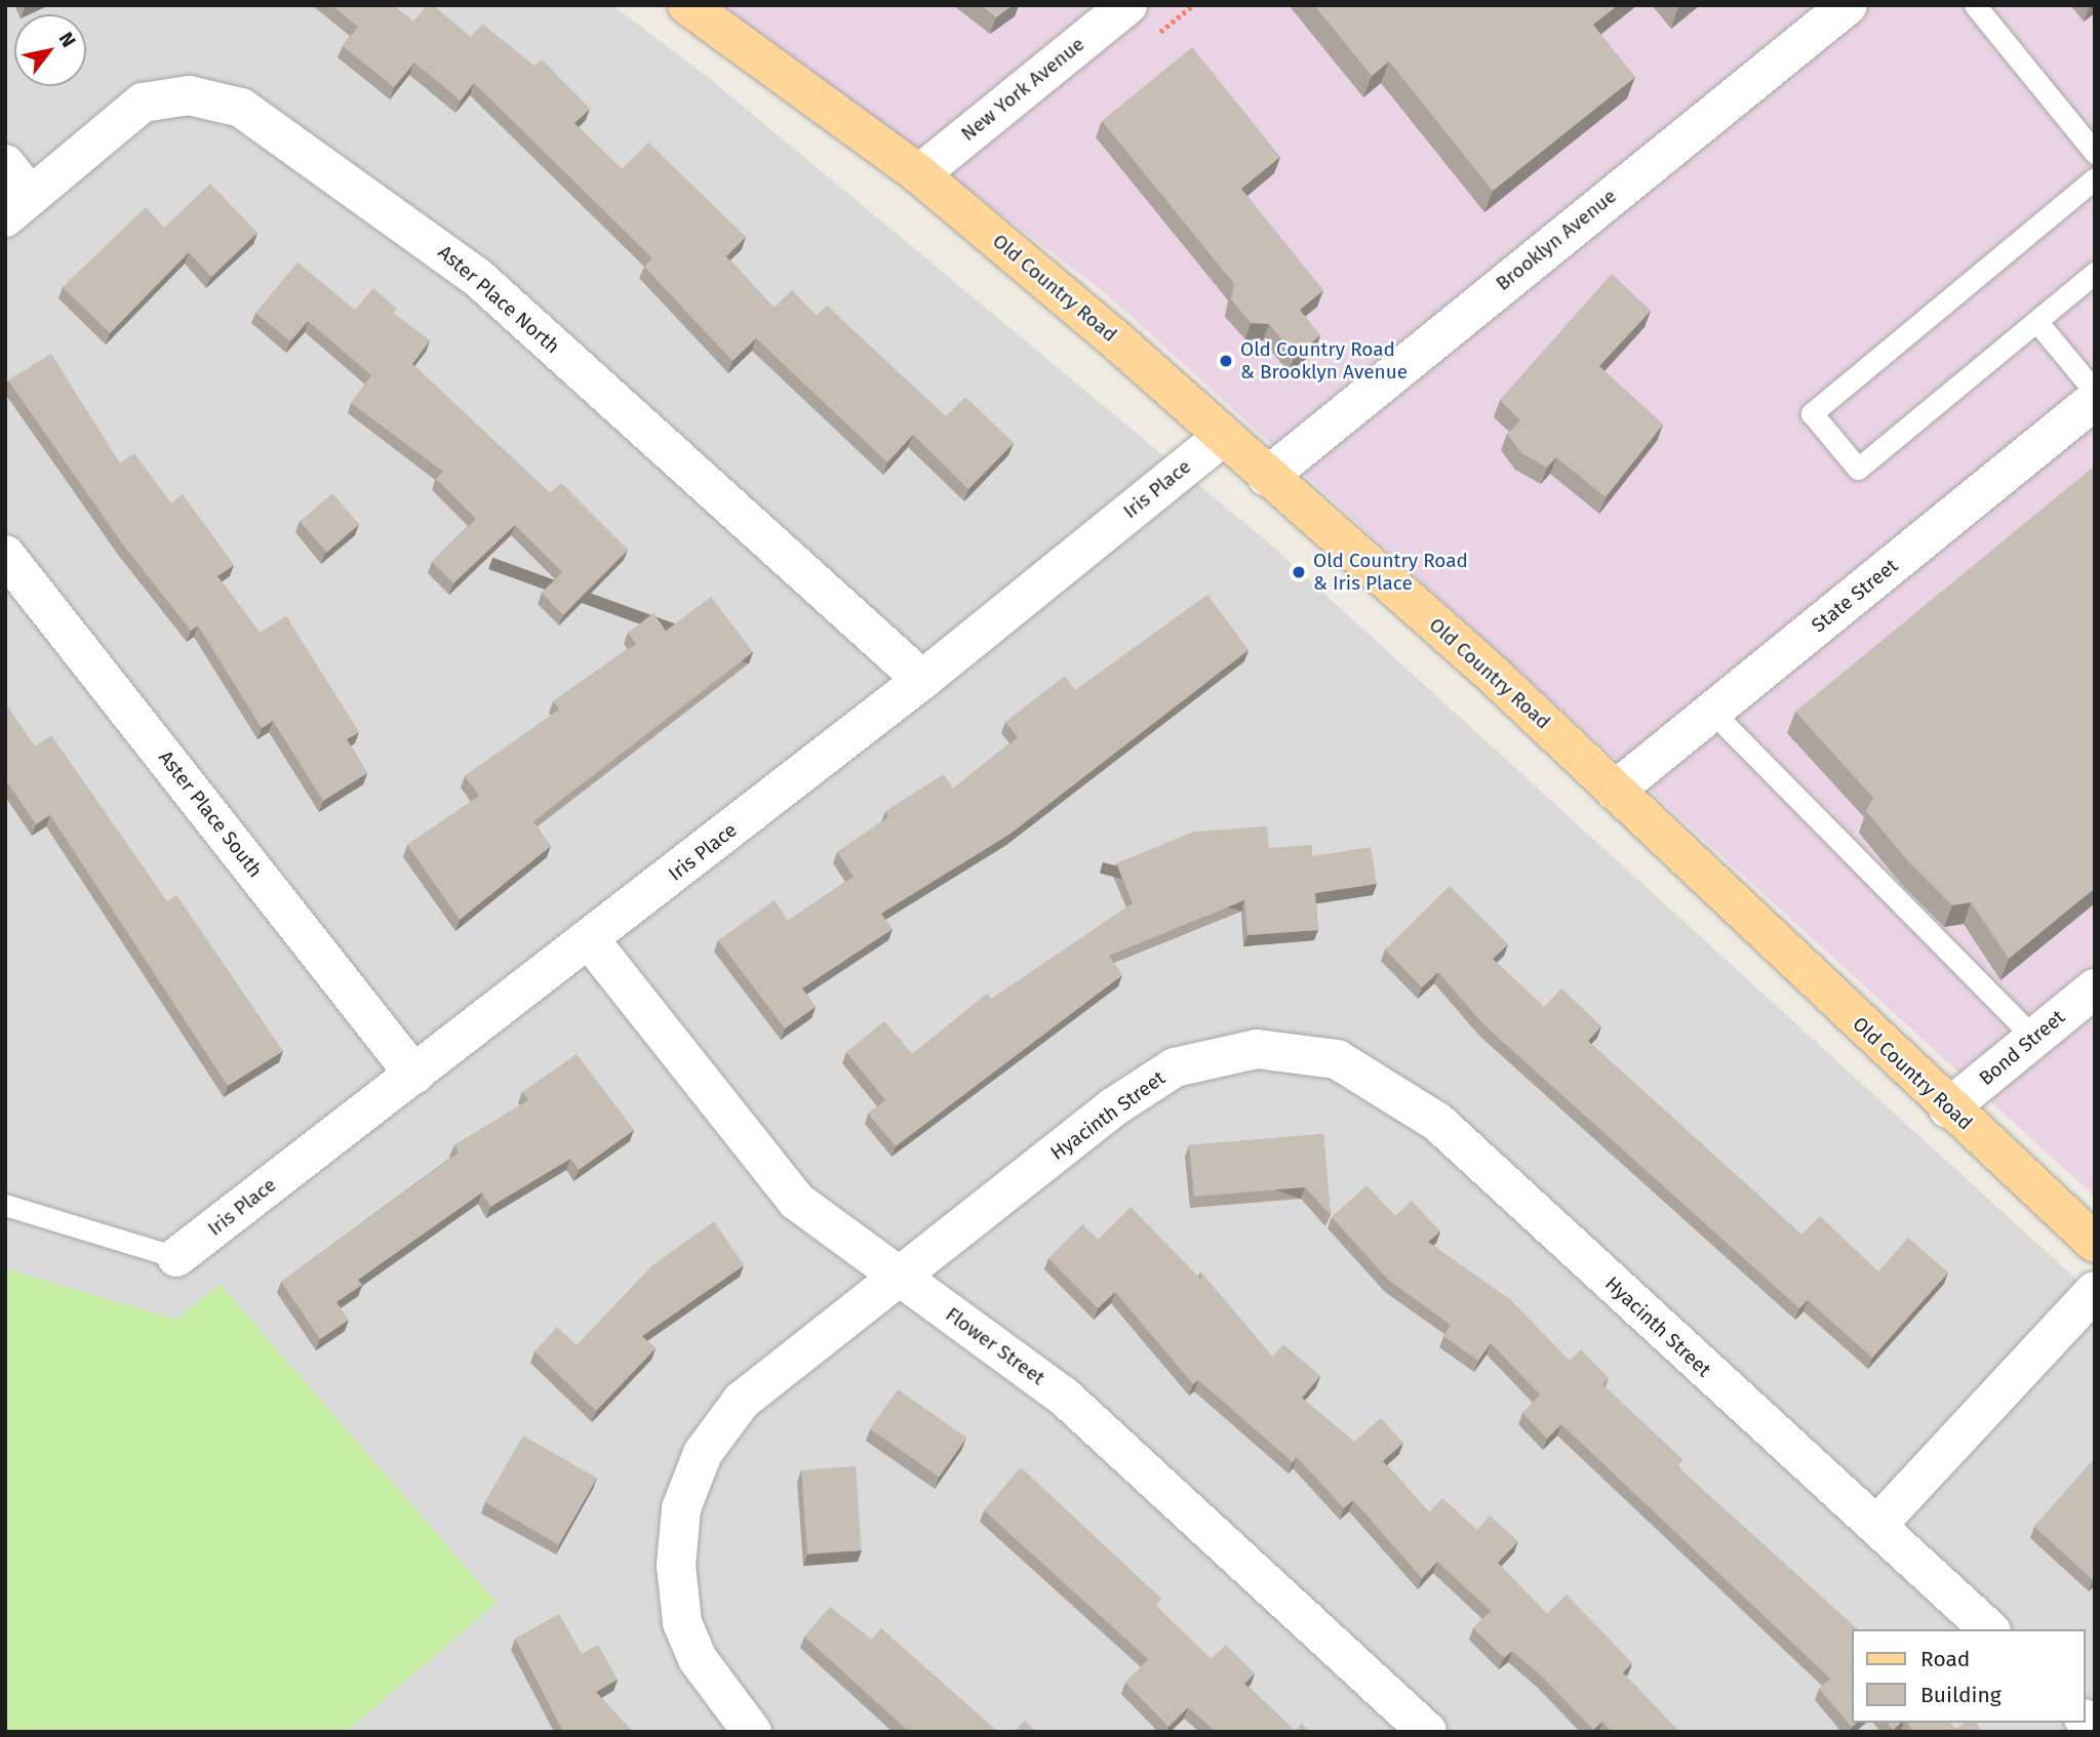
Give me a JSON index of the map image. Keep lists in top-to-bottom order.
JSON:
{
  "streets": {
    "main road": ["Old Country Road"],
    "street": [
      "New York Avenue",
      "Brooklyn Avenue",
      "Aster Place North",
      "Iris Place",
      "State Street",
      "Aster Place South",
      "Bond Street",
      "Hyacinth Street",
      "Flower Street"
    ]
  },
  "crossings": [
    ["New York Avenue", "Old Country Road"],
    ["Brooklyn Avenue", "Old Country Road"],
    ["Old Country Road", "Iris Place"],
    ["Old Country Road", "State Street"],
    ["Old Country Road", "Bond Street"],
    ["Aster Place North", "Iris Place"],
    ["Iris Place", "Aster Place South"],
    ["Iris Place", "Flower Street"],
    ["Hyacinth Street", "Flower Street"]
  ],
  "places": ["Old Country Road & Brooklyn Avenue", "Old Country Road & Iris Place"],
  "legend": ["Road", "Building"],
  "north": "top right"
}
